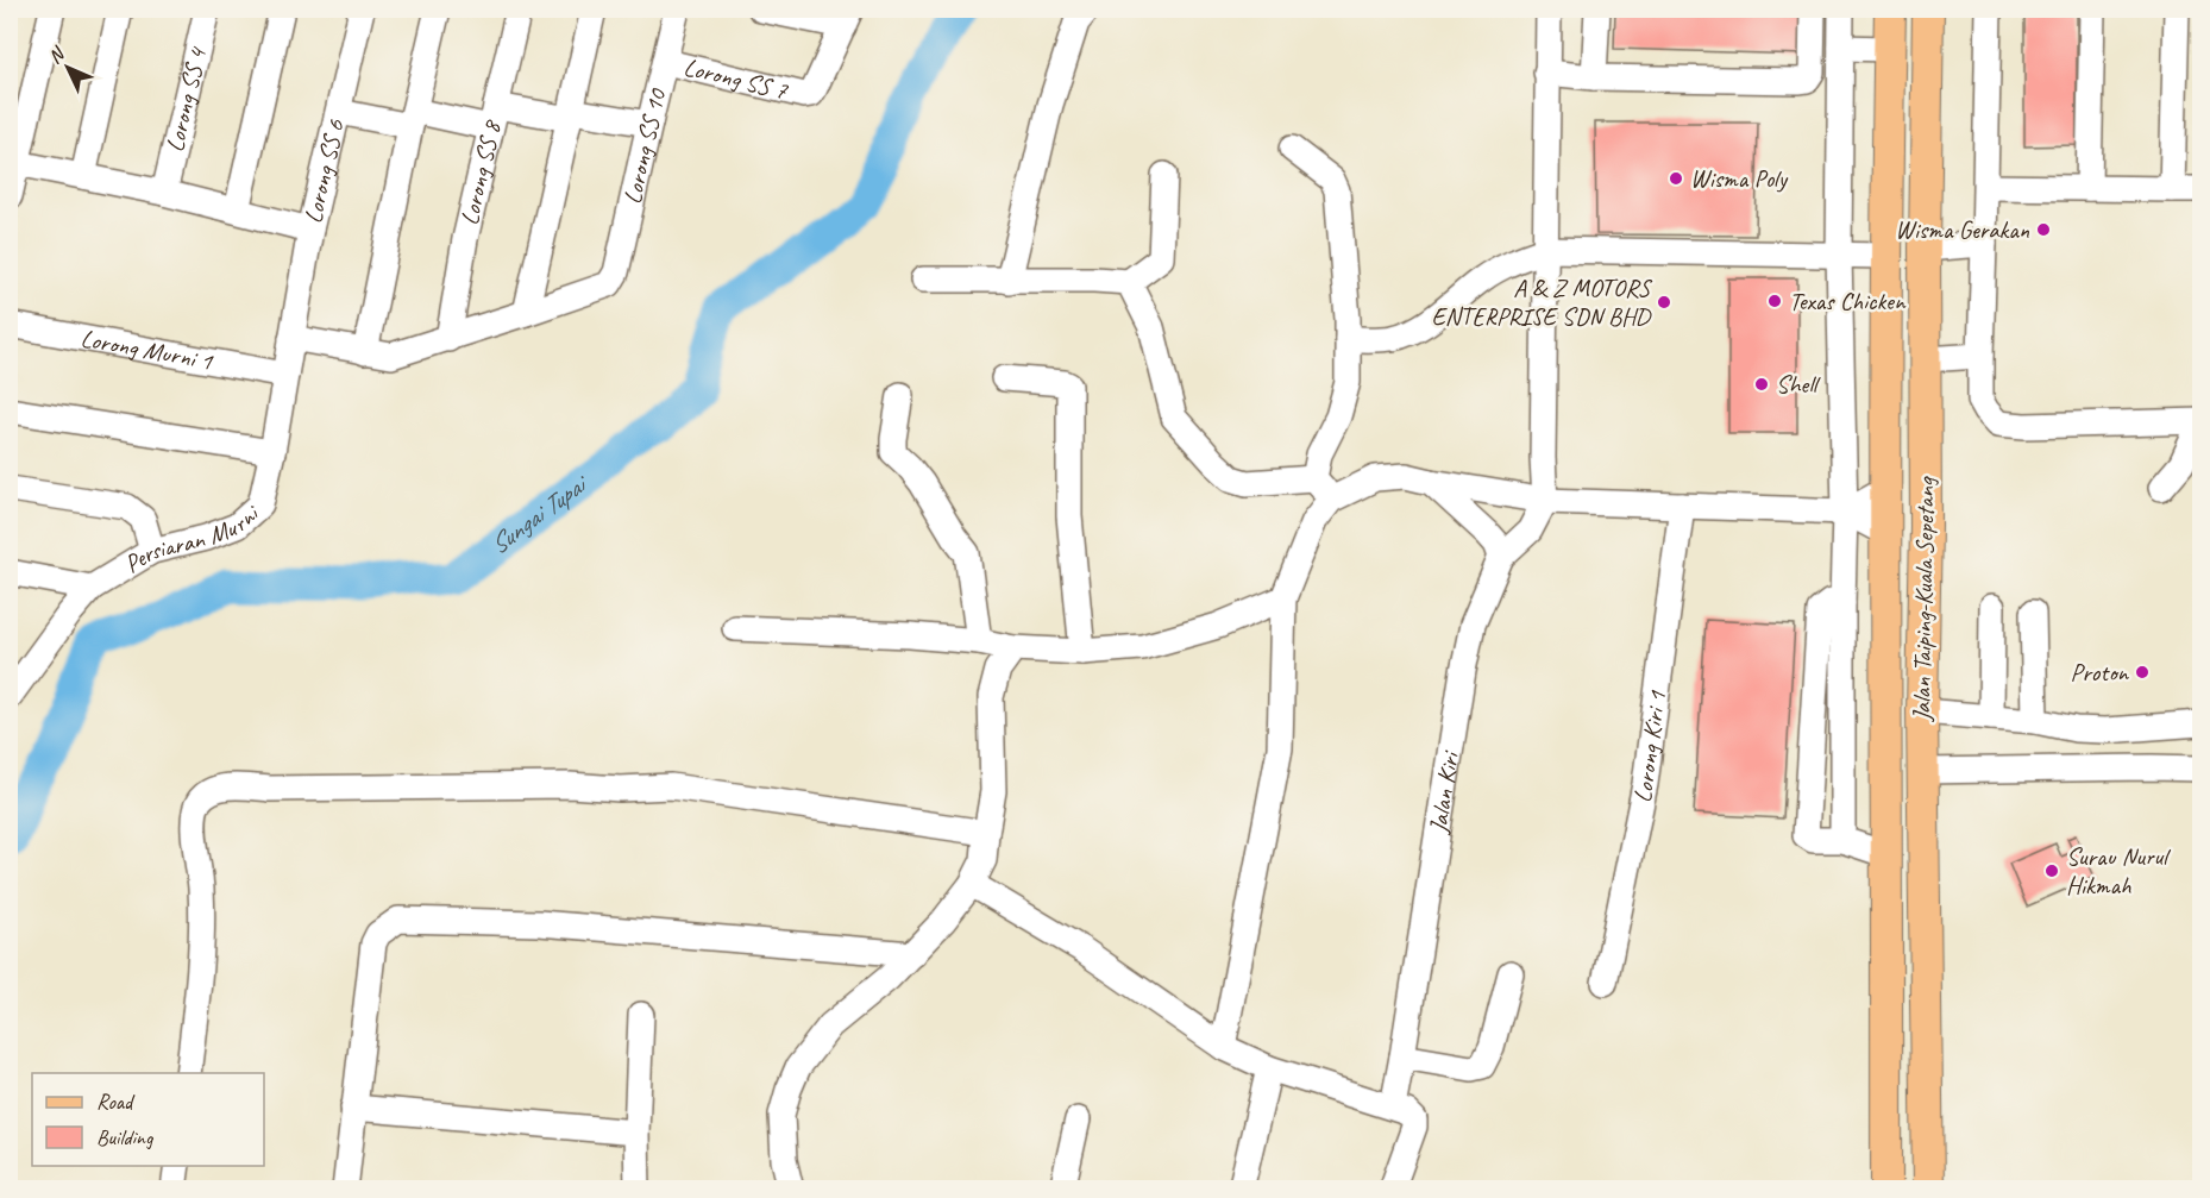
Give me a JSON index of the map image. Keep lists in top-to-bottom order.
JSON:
{
  "streets": {
    "main road": ["Jalan Taiping-Kuala Sepetang"],
    "street": [
      "Lorong SS 7",
      "Lorong SS 4",
      "Lorong SS 10",
      "Lorong SS 8",
      "Lorong SS 6",
      "Lorong Murni 1",
      "Persiaran Murni",
      "Lorong Kiri 1",
      "Jalan Kiri"
    ]
  },
  "crossings": [
    ["Lorong SS 7", "Lorong SS 10"],
    ["Lorong SS 6", "Persiaran Murni"],
    ["Lorong Murni 1", "Persiaran Murni"]
  ],
  "water": ["Sungai Tupai"],
  "places": [
    "Wisma Poly",
    "Wisma Gerakan",
    "Texas Chicken",
    "A & Z MOTORS ENTERPRISE SDN BHD",
    "Shell",
    "Proton",
    "Surau Nurul Hikmah"
  ],
  "legend": ["Road", "Building"],
  "north": "top left"
}
